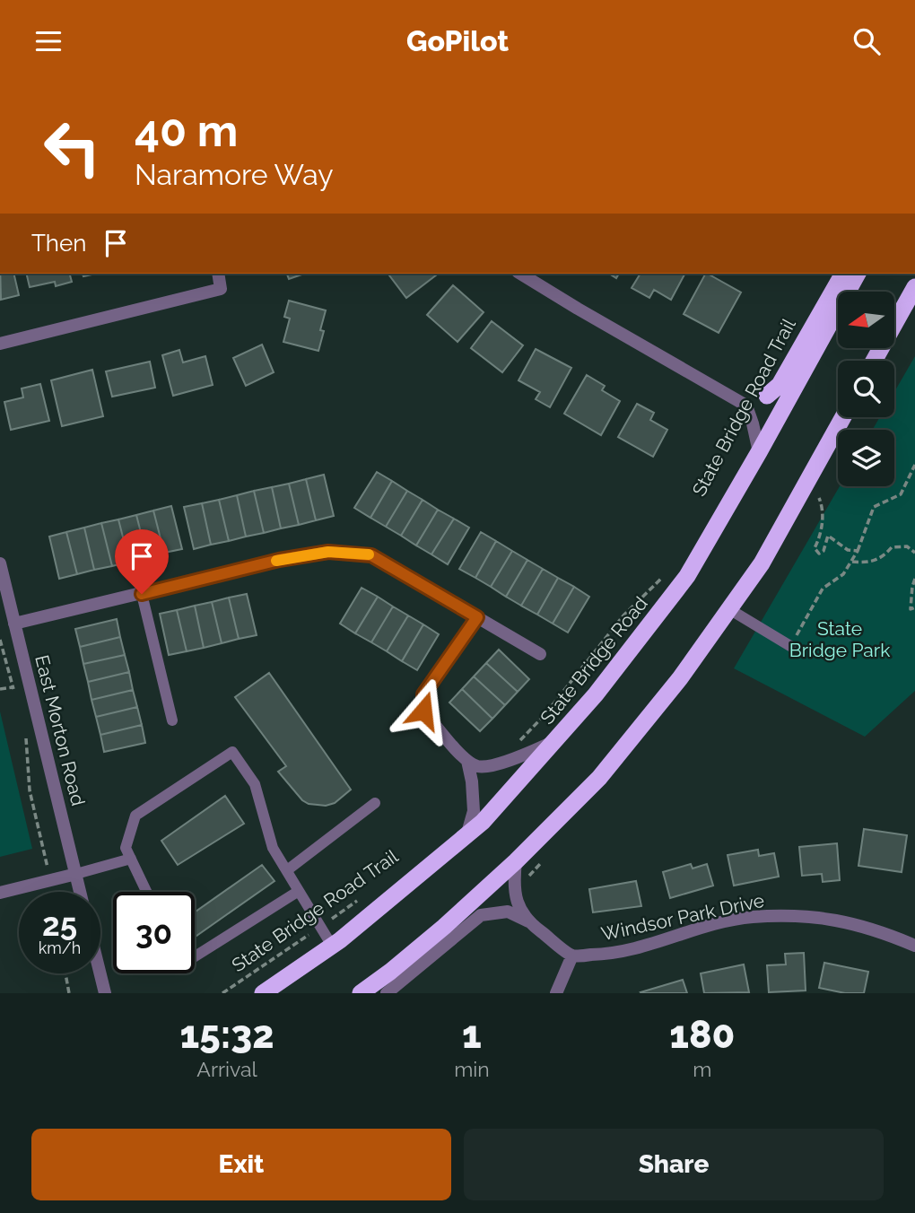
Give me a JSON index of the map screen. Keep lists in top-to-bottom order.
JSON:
{
  "streets": {
    "highway": ["State Bridge Road"],
    "street": ["East Morton Road", "Windsor Park Drive"],
    "path": ["State Bridge Road Trail"]
  },
  "parks": ["State Bridge Park"],
  "north": "left",
  "page": {
    "header": "GoPilot",
    "turn": ["40 m", "Naramore Way"],
    "then": "Then",
    "speed": "25 km/h",
    "limit": "30",
    "eta": [
      "15:32",
      "Arrival",
      "1",
      "min",
      "180",
      "m"
    ],
    "buttons": ["Exit", "Share"]
  }
}
